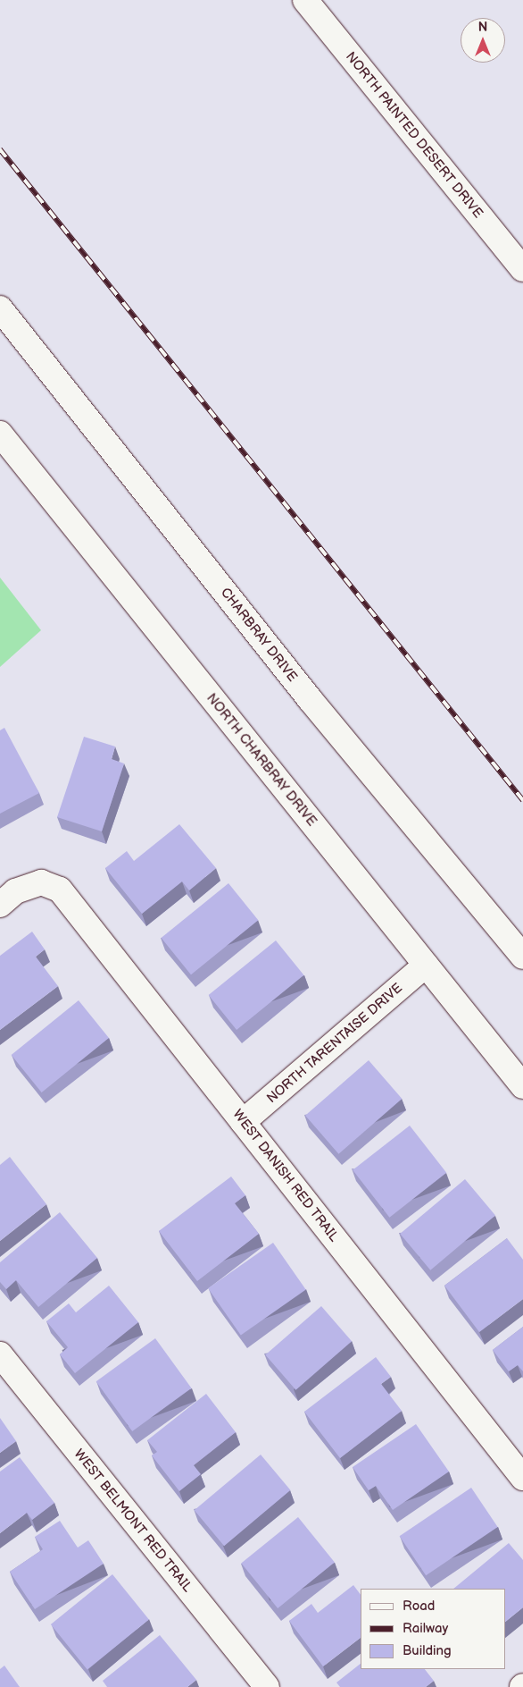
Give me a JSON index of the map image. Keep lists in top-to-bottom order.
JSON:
{
  "streets": {
    "street": [
      "NORTH PAINTED DESERT DRIVE",
      "CHARBRAY DRIVE",
      "NORTH CHARBRAY DRIVE",
      "NORTH TARENTAISE DRIVE",
      "WEST DANISH RED TRAIL",
      "WEST BELMONT RED TRAIL"
    ]
  },
  "crossings": [
    ["NORTH CHARBRAY DRIVE", "NORTH TARENTAISE DRIVE"],
    ["NORTH TARENTAISE DRIVE", "WEST DANISH RED TRAIL"]
  ],
  "legend": ["Road", "Railway", "Building"],
  "north": "top"
}
